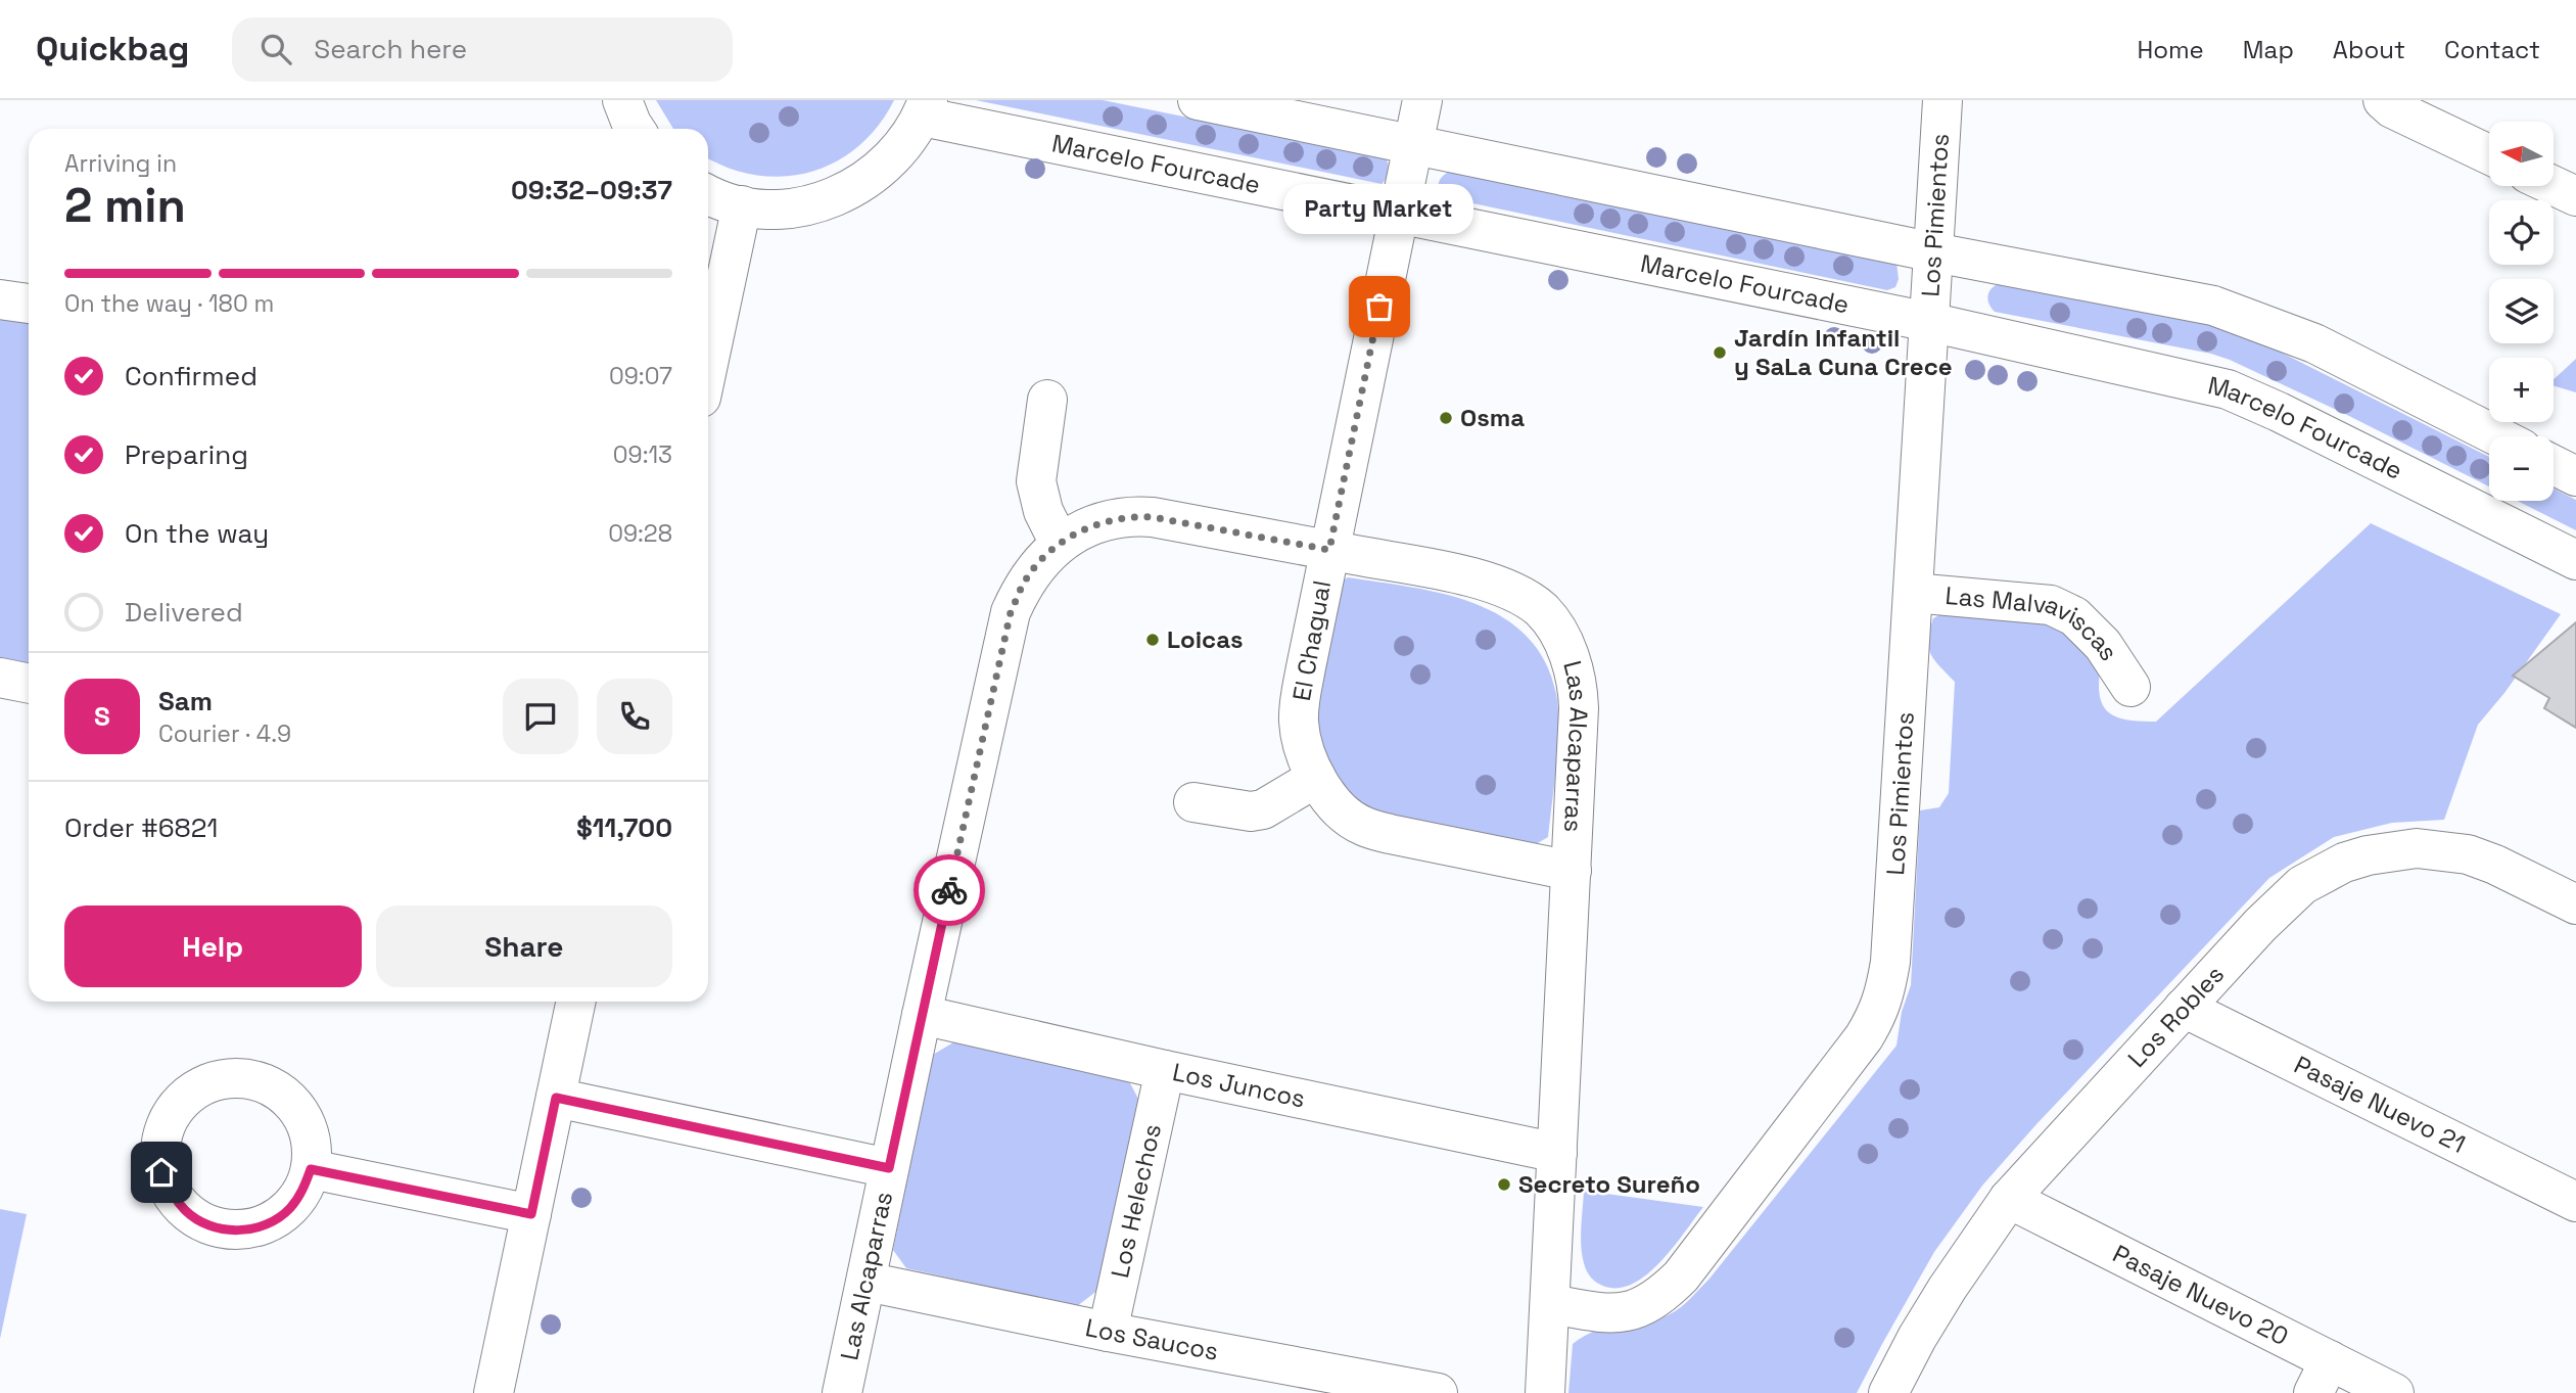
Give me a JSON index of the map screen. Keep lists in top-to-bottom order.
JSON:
{
  "streets": {
    "street": [
      "Marcelo Fourcade",
      "Los Pimientos",
      "Las Malvaviscas",
      "El Chagual",
      "Las Alcaparras",
      "Los Robles",
      "Los Juncos",
      "Pasaje Nuevo 21",
      "Los Helechos",
      "Pasaje Nuevo 20",
      "Los Saucos"
    ]
  },
  "crossings": [
    ["Marcelo Fourcade", "Los Pimientos"],
    ["Marcelo Fourcade", "El Chagual"],
    ["Los Pimientos", "Las Malvaviscas"],
    ["Los Pimientos", "Las Alcaparras"],
    ["El Chagual", "Las Alcaparras"],
    ["Las Alcaparras", "Los Juncos"],
    ["Las Alcaparras", "Los Saucos"],
    ["Los Robles", "Pasaje Nuevo 21"],
    ["Los Robles", "Pasaje Nuevo 20"],
    ["Los Juncos", "Los Helechos"],
    ["Los Helechos", "Los Saucos"]
  ],
  "places": [
    "Party Market",
    "Jardín Infantil y SaLa Cuna Crece",
    "Osma",
    "Loicas",
    "Secreto Sureño"
  ],
  "north": "left",
  "page": {
    "header": "Quickbag",
    "search": "Search here",
    "nav": [
      "Home",
      "Map",
      "About",
      "Contact"
    ],
    "map_buttons": ["+", "−"],
    "heading": ["2 min", "Arriving in", "09:32–09:37"],
    "panel": [
      "Sam",
      "Courier · 4.9",
      "Order #6821",
      "$11,700"
    ],
    "bubble": "Party Market",
    "bar": "On the way · 180 m",
    "list": [
      ["Confirmed", "09:07"],
      ["Preparing", "09:13"],
      ["On the way", "09:28"],
      "Delivered"
    ],
    "round": "S",
    "buttons": ["Help", "Share"]
  }
}
